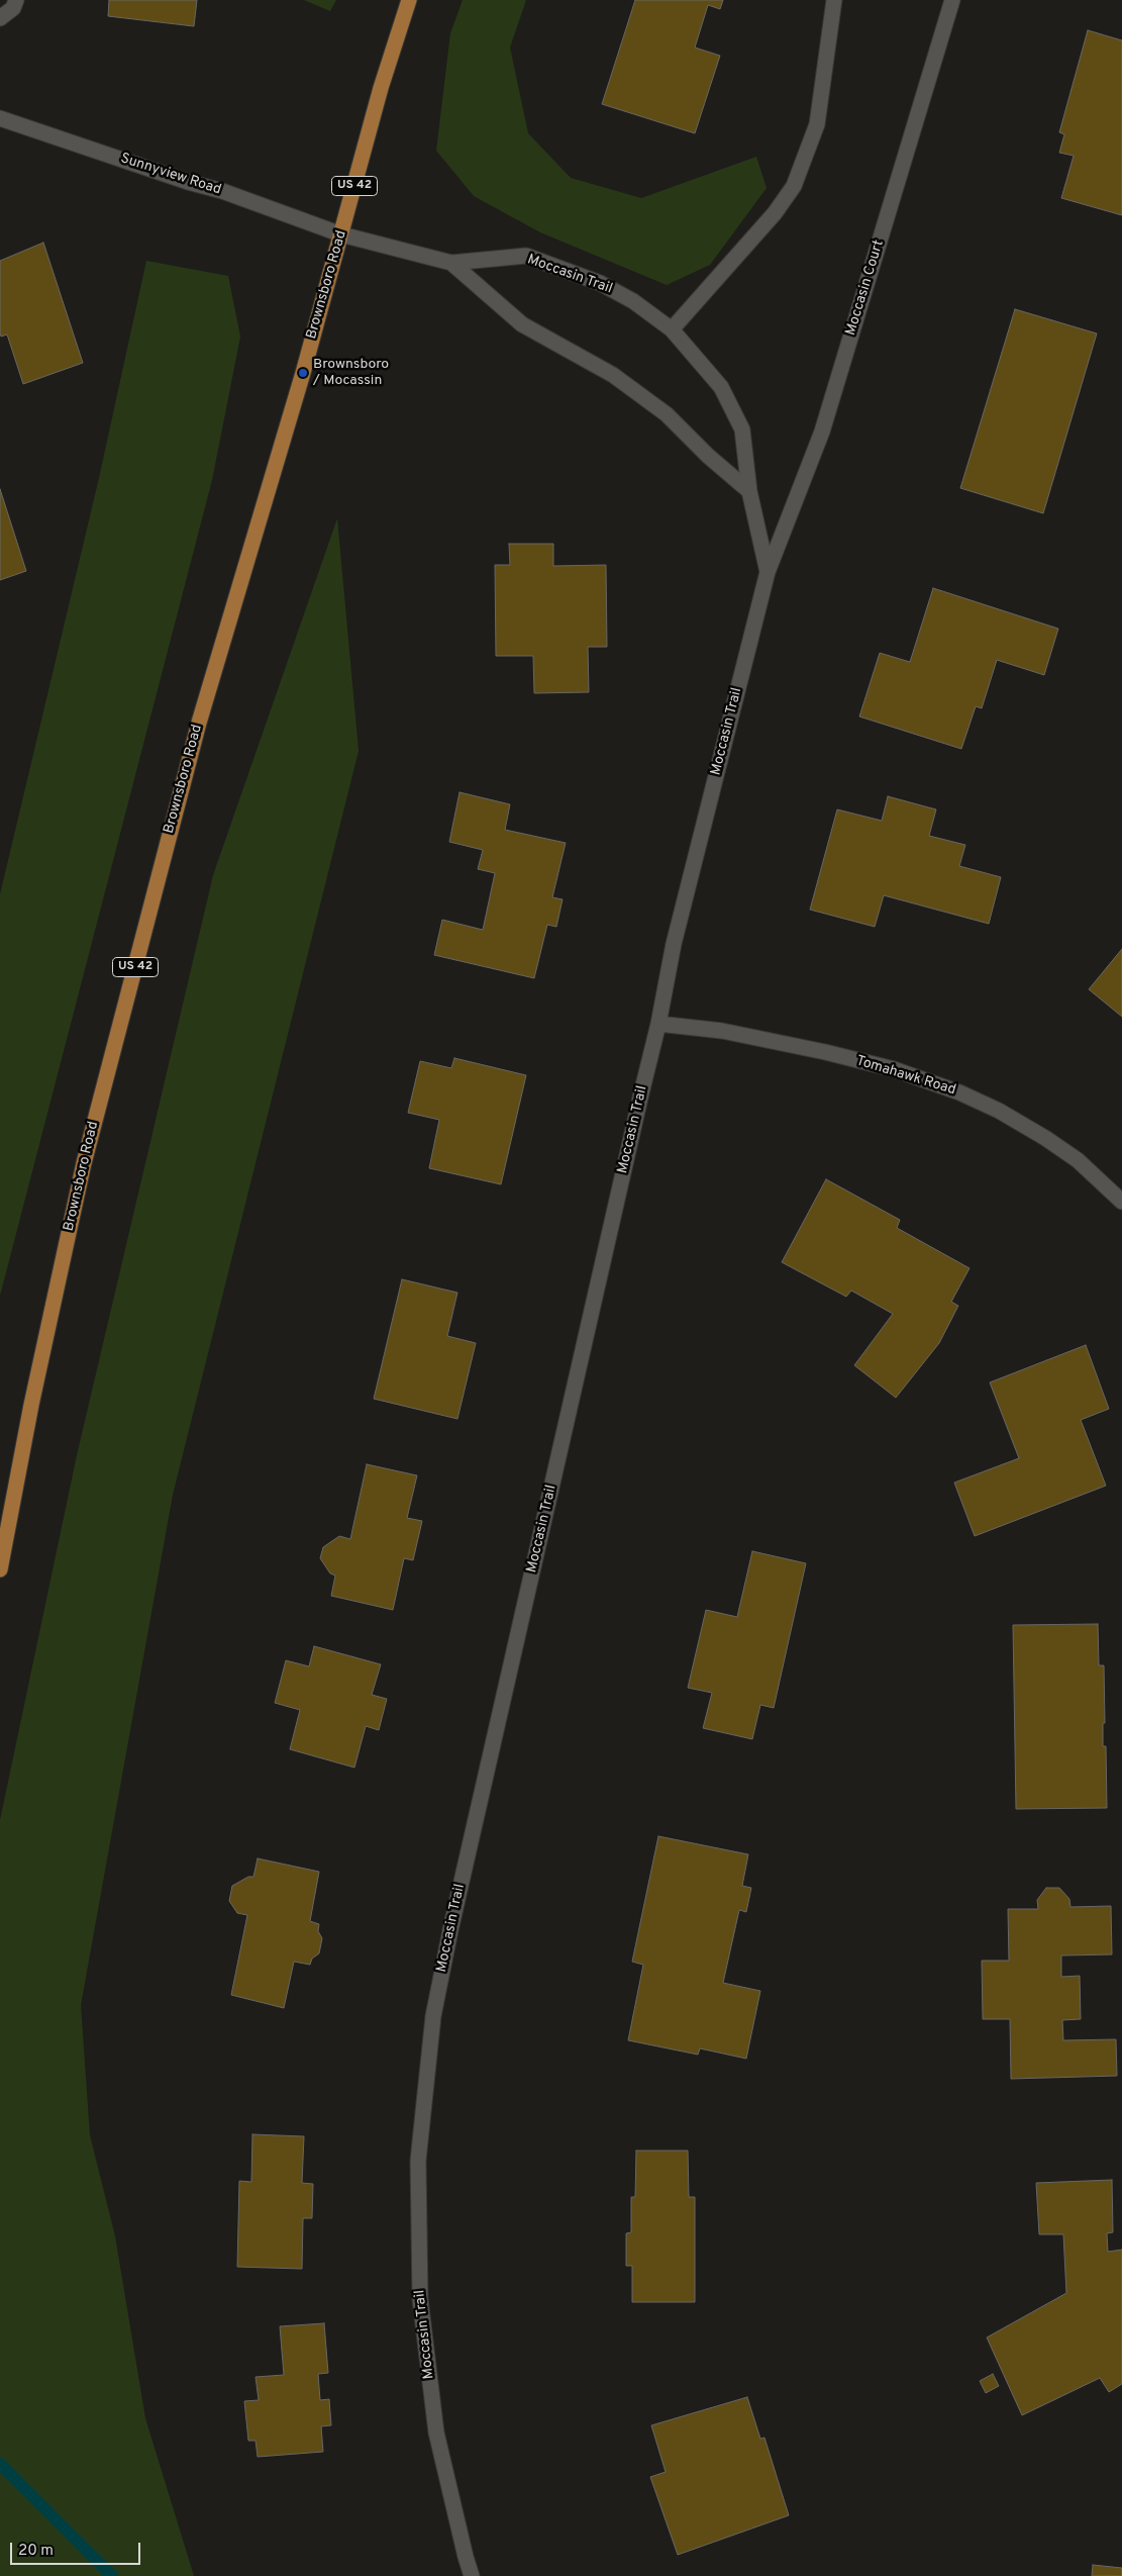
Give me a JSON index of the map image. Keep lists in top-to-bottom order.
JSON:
{
  "streets": {
    "main road": ["US 42", "Brownsboro Road"],
    "street": [
      "Sunnyview Road",
      "Moccasin Trail",
      "Moccasin Court",
      "Tomahawk Road"
    ]
  },
  "crossings": [
    ["Sunnyview Road", "Moccasin Trail"],
    ["Sunnyview Road", "Brownsboro Road"],
    ["Moccasin Trail", "Brownsboro Road"],
    ["Moccasin Trail", "Moccasin Court"],
    ["Moccasin Trail", "Tomahawk Road"]
  ],
  "places": ["Brownsboro / Mocassin"],
  "scale_bar": "20 m"
}
